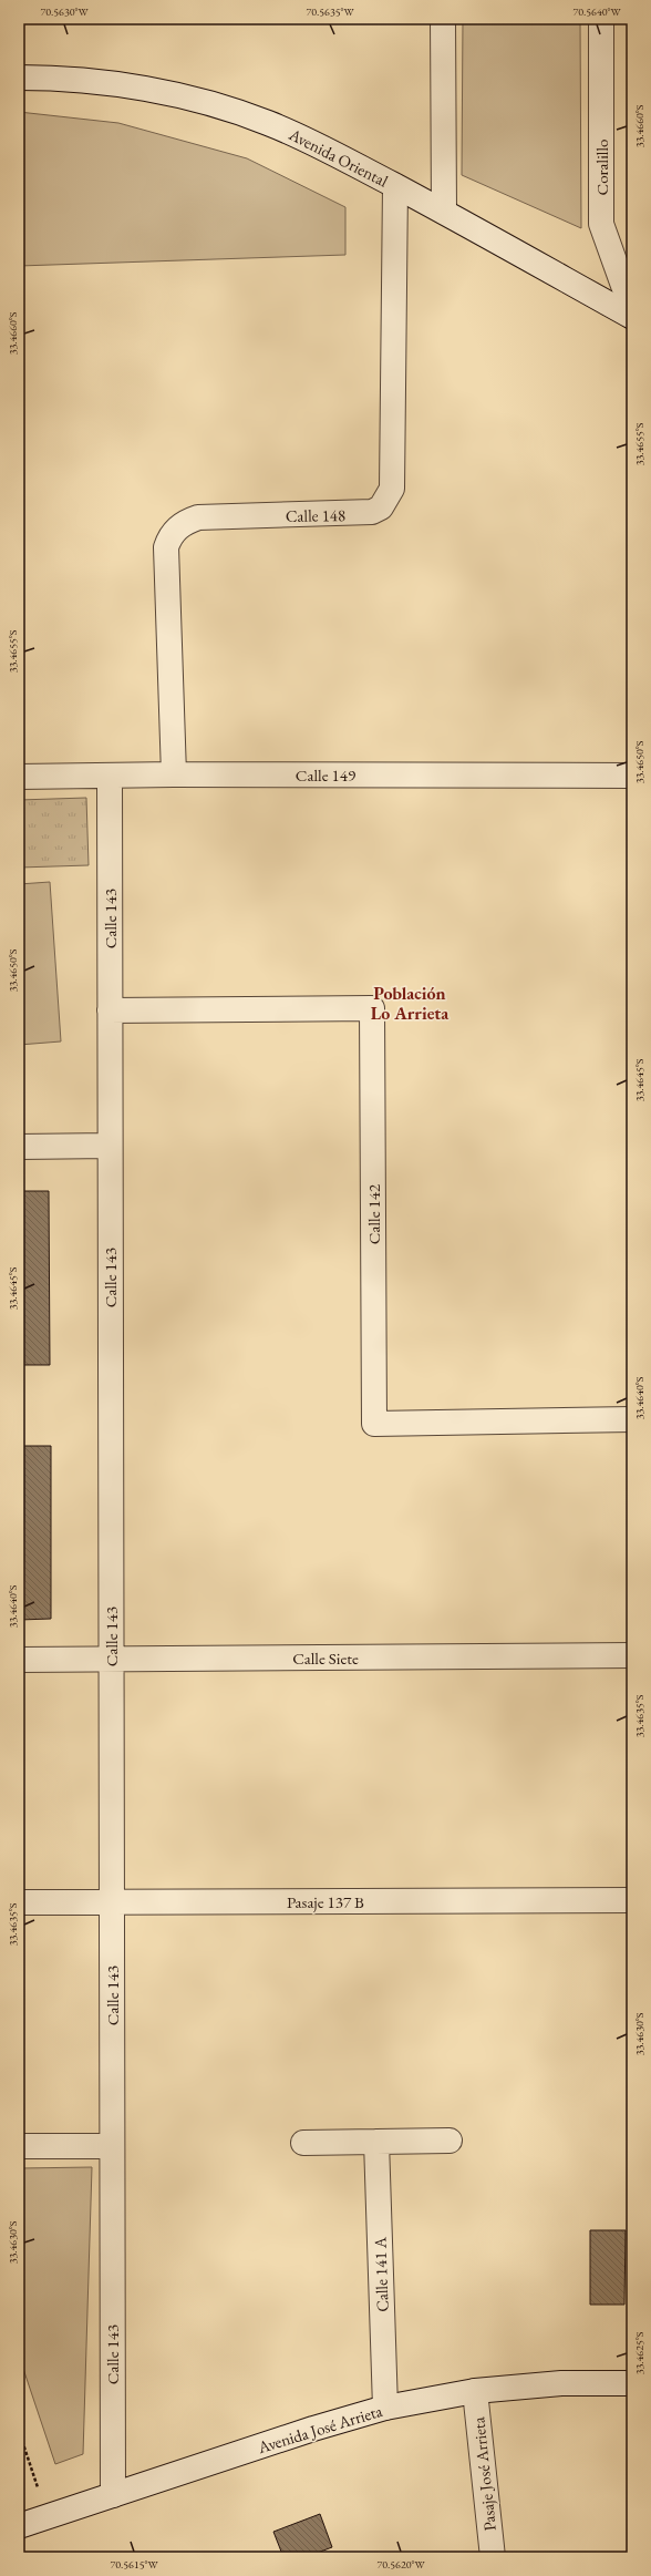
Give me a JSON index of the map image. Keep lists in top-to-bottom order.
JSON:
{
  "streets": {
    "street": [
      "Avenida Oriental",
      "Coralillo",
      "Calle 148",
      "Calle 149",
      "Calle 143",
      "Calle 142",
      "Calle Siete",
      "Pasaje 137 B",
      "Calle 141 A",
      "Avenida José Arrieta",
      "Pasaje José Arrieta"
    ]
  },
  "crossings": [
    ["Avenida Oriental", "Calle 148"],
    ["Calle 148", "Calle 149"],
    ["Calle 149", "Calle 143"],
    ["Calle 143", "Calle 142"],
    ["Calle 143", "Calle Siete"],
    ["Calle 143", "Pasaje 137 B"],
    ["Calle 143", "Avenida José Arrieta"],
    ["Calle 141 A", "Avenida José Arrieta"],
    ["Avenida José Arrieta", "Pasaje José Arrieta"]
  ],
  "districts": ["Población Lo Arrieta"],
  "coordinates": [
    "70.5630°W",
    "70.5635°W",
    "70.5640°W",
    "33.4660°S",
    "33.4655°S",
    "33.4650°S",
    "33.4645°S",
    "33.4640°S",
    "33.4635°S",
    "33.4630°S",
    "33.4625°S",
    "70.5615°W",
    "70.5620°W"
  ]
}
